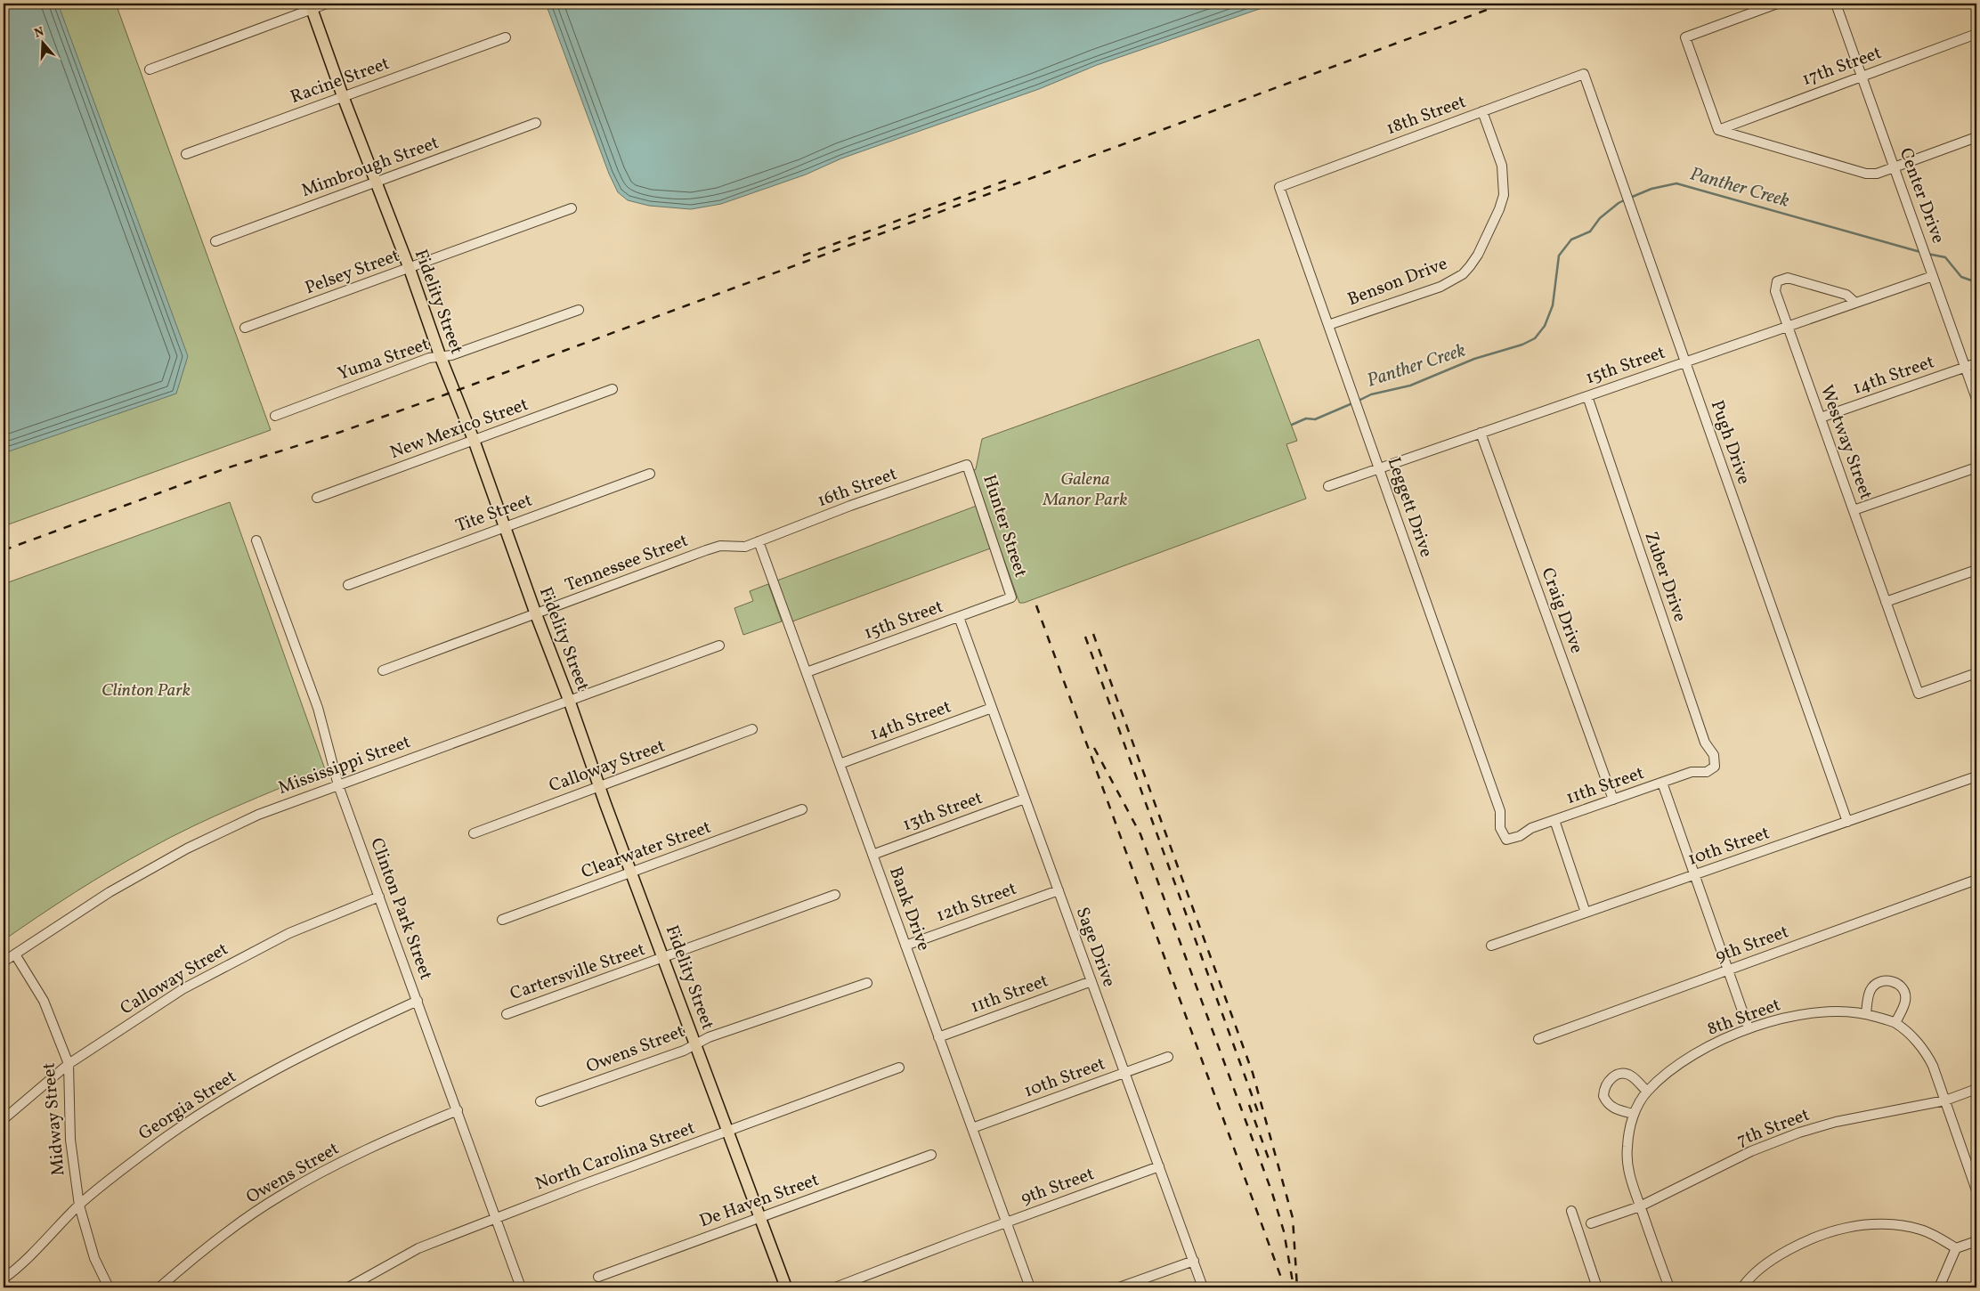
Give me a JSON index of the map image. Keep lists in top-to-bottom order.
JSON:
{
  "streets": {
    "main road": ["Fidelity Street"],
    "street": [
      "17th Street",
      "Racine Street",
      "18th Street",
      "Mimbrough Street",
      "Center Drive",
      "Pelsey Street",
      "Benson Drive",
      "Yuma Street",
      "15th Street",
      "14th Street",
      "New Mexico Street",
      "Pugh Drive",
      "Westway Street",
      "16th Street",
      "Leggett Drive",
      "Tite Street",
      "Hunter Street",
      "Tennessee Street",
      "Zuber Drive",
      "Craig Drive",
      "Mississippi Street",
      "Calloway Street",
      "11th Street",
      "13th Street",
      "10th Street",
      "Clearwater Street",
      "12th Street",
      "Clinton Park Street",
      "Bank Drive",
      "9th Street",
      "Sage Drive",
      "Cartersville Street",
      "8th Street",
      "Owens Street",
      "Georgia Street",
      "Midway Street",
      "7th Street",
      "North Carolina Street",
      "De Haven Street"
    ]
  },
  "crossings": [
    ["17th Street", "Center Drive"],
    ["Racine Street", "Fidelity Street"],
    ["18th Street", "Benson Drive"],
    ["18th Street", "Pugh Drive"],
    ["18th Street", "Leggett Drive"],
    ["Mimbrough Street", "Fidelity Street"],
    ["Center Drive", "15th Street"],
    ["Center Drive", "14th Street"],
    ["Pelsey Street", "Fidelity Street"],
    ["Benson Drive", "Leggett Drive"],
    ["Fidelity Street", "Yuma Street"],
    ["Fidelity Street", "New Mexico Street"],
    ["Fidelity Street", "Tite Street"],
    ["Fidelity Street", "Tennessee Street"],
    ["Fidelity Street", "Mississippi Street"],
    ["Fidelity Street", "Calloway Street"],
    ["Fidelity Street", "Clearwater Street"],
    ["Fidelity Street", "Cartersville Street"],
    ["Fidelity Street", "Owens Street"],
    ["Fidelity Street", "North Carolina Street"],
    ["Fidelity Street", "De Haven Street"],
    ["15th Street", "Pugh Drive"],
    ["15th Street", "Westway Street"],
    ["15th Street", "Leggett Drive"],
    ["15th Street", "Hunter Street"],
    ["15th Street", "Zuber Drive"],
    ["15th Street", "Craig Drive"],
    ["15th Street", "Bank Drive"],
    ["15th Street", "Sage Drive"],
    ["14th Street", "Westway Street"],
    ["14th Street", "Bank Drive"],
    ["14th Street", "Sage Drive"],
    ["Pugh Drive", "10th Street"],
    ["16th Street", "Hunter Street"],
    ["16th Street", "Tennessee Street"],
    ["16th Street", "Bank Drive"],
    ["Leggett Drive", "11th Street"],
    ["Tennessee Street", "Bank Drive"],
    ["Zuber Drive", "11th Street"],
    ["Craig Drive", "11th Street"],
    ["Mississippi Street", "Clinton Park Street"],
    ["Mississippi Street", "Midway Street"],
    ["Calloway Street", "Clinton Park Street"],
    ["Calloway Street", "Midway Street"],
    ["11th Street", "Bank Drive"],
    ["11th Street", "Sage Drive"],
    ["13th Street", "Bank Drive"],
    ["13th Street", "Sage Drive"],
    ["10th Street", "Bank Drive"],
    ["10th Street", "Sage Drive"],
    ["12th Street", "Bank Drive"],
    ["12th Street", "Sage Drive"],
    ["Clinton Park Street", "Owens Street"],
    ["Clinton Park Street", "Georgia Street"],
    ["Clinton Park Street", "North Carolina Street"],
    ["Bank Drive", "9th Street"],
    ["9th Street", "Sage Drive"],
    ["Georgia Street", "Midway Street"]
  ],
  "water": ["Panther Creek"],
  "parks": ["Galena Manor Park", "Clinton Park"],
  "north": "top"
}
